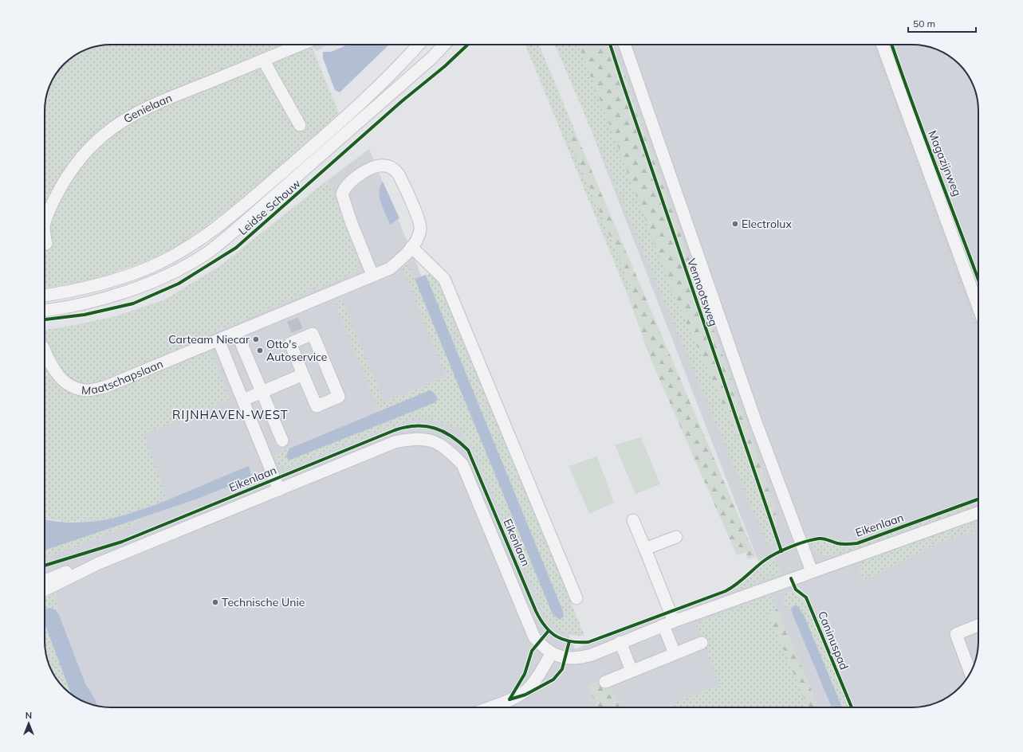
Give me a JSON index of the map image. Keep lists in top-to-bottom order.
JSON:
{
  "streets": {
    "street": [
      "Genielaan",
      "Magazijnweg",
      "Leidse Schouw",
      "Vennootsweg",
      "Maatschapslaan",
      "Eikenlaan"
    ],
    "cycle path": ["Caninuspad"]
  },
  "crossings": [
    ["Vennootsweg", "Eikenlaan"]
  ],
  "districts": ["RIJNHAVEN-WEST"],
  "places": [
    "Electrolux",
    "Carteam Niecar",
    "Otto's Autoservice",
    "Technische Unie"
  ],
  "scale_bar": "50 m",
  "north": "top"
}
